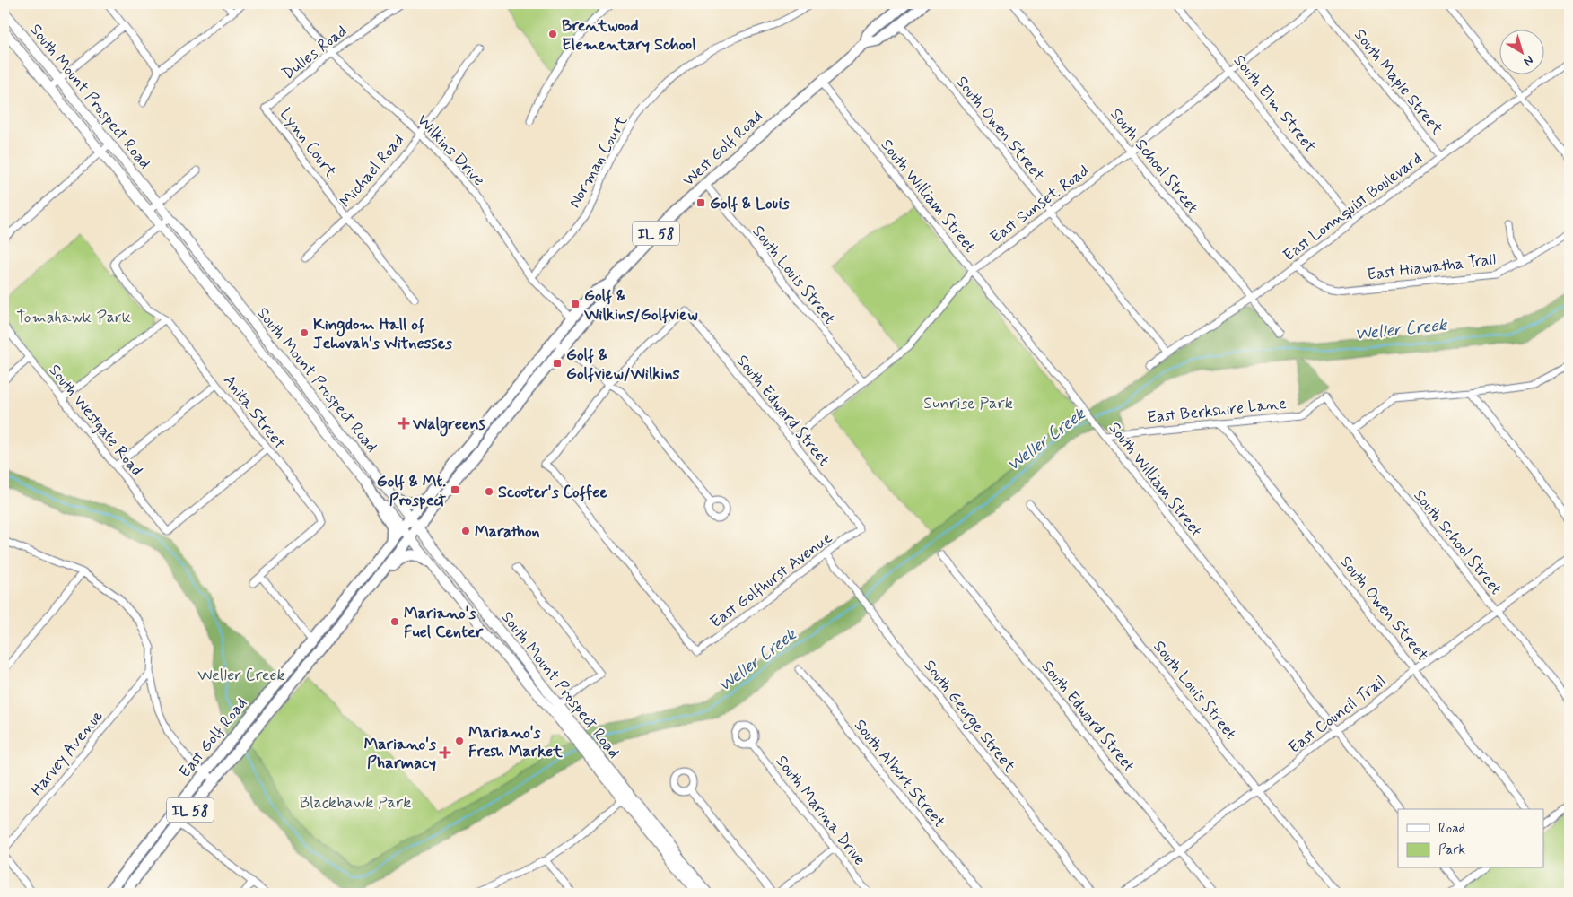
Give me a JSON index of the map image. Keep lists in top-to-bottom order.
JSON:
{
  "streets": {
    "main road": [
      "South Mount Prospect Road",
      "West Golf Road",
      "IL 58",
      "East Golf Road"
    ],
    "street": [
      "Dulles Road",
      "South Maple Street",
      "South Elm Street",
      "South Owen Street",
      "Lynn Court",
      "Wilkins Drive",
      "South School Street",
      "Norman Court",
      "Michael Road",
      "South William Street",
      "East Sunset Road",
      "East Lonnquist Boulevard",
      "East Hiawatha Trail",
      "South Louis Street",
      "South Edward Street",
      "East Berkshire Lane",
      "Anita Street",
      "South Westgate Road",
      "East Golfhurst Avenue",
      "East Council Trail",
      "South George Street",
      "Harvey Avenue",
      "South Albert Street",
      "South Marina Drive"
    ]
  },
  "crossings": [
    ["Dulles Road", "Lynn Court"],
    ["Dulles Road", "Wilkins Drive"],
    ["South Maple Street", "East Sunset Road"],
    ["South Maple Street", "East Lonnquist Boulevard"],
    ["South Mount Prospect Road", "West Golf Road"],
    ["South Mount Prospect Road", "Anita Street"],
    ["South Mount Prospect Road", "East Golf Road"],
    ["South Elm Street", "East Sunset Road"],
    ["South Elm Street", "East Lonnquist Boulevard"],
    ["South Owen Street", "West Golf Road"],
    ["South Owen Street", "East Sunset Road"],
    ["South Owen Street", "East Lonnquist Boulevard"],
    ["South Owen Street", "East Berkshire Lane"],
    ["South Owen Street", "East Council Trail"],
    ["Lynn Court", "Michael Road"],
    ["West Golf Road", "Wilkins Drive"],
    ["West Golf Road", "South William Street"],
    ["West Golf Road", "South Louis Street"],
    ["West Golf Road", "East Golf Road"],
    ["Wilkins Drive", "Norman Court"],
    ["Wilkins Drive", "Michael Road"],
    ["South School Street", "East Sunset Road"],
    ["South School Street", "East Lonnquist Boulevard"],
    ["South School Street", "East Berkshire Lane"],
    ["South School Street", "East Council Trail"],
    ["South William Street", "East Sunset Road"],
    ["South William Street", "East Berkshire Lane"],
    ["South William Street", "East Council Trail"],
    ["East Sunset Road", "South Louis Street"],
    ["East Sunset Road", "South Edward Street"],
    ["East Lonnquist Boulevard", "East Hiawatha Trail"],
    ["South Louis Street", "East Council Trail"],
    ["South Edward Street", "East Golfhurst Avenue"],
    ["South Edward Street", "East Council Trail"],
    ["Anita Street", "South Westgate Road"],
    ["East Golfhurst Avenue", "South George Street"]
  ],
  "water": ["Weller Creek"],
  "parks": [
    "Tomahawk Park",
    "Sunrise Park",
    "Weller Creek",
    "Blackhawk Park"
  ],
  "places": {
    "other": [
      "Brentwood Elementary School",
      "Kingdom Hall of Jehovah's Witnesses",
      "Scooter's Coffee",
      "Marathon",
      "Mariano's Fuel Center",
      "Mariano's Fresh Market"
    ],
    "transit": [
      "Golf & Louis",
      "Golf & Wilkins/Golfview",
      "Golf & Golfview/Wilkins",
      "Golf & Mt. Prospect"
    ],
    "health": ["Walgreens", "Mariano's Pharmacy"]
  },
  "legend": ["Road", "Park"],
  "north": "bottom right"
}
